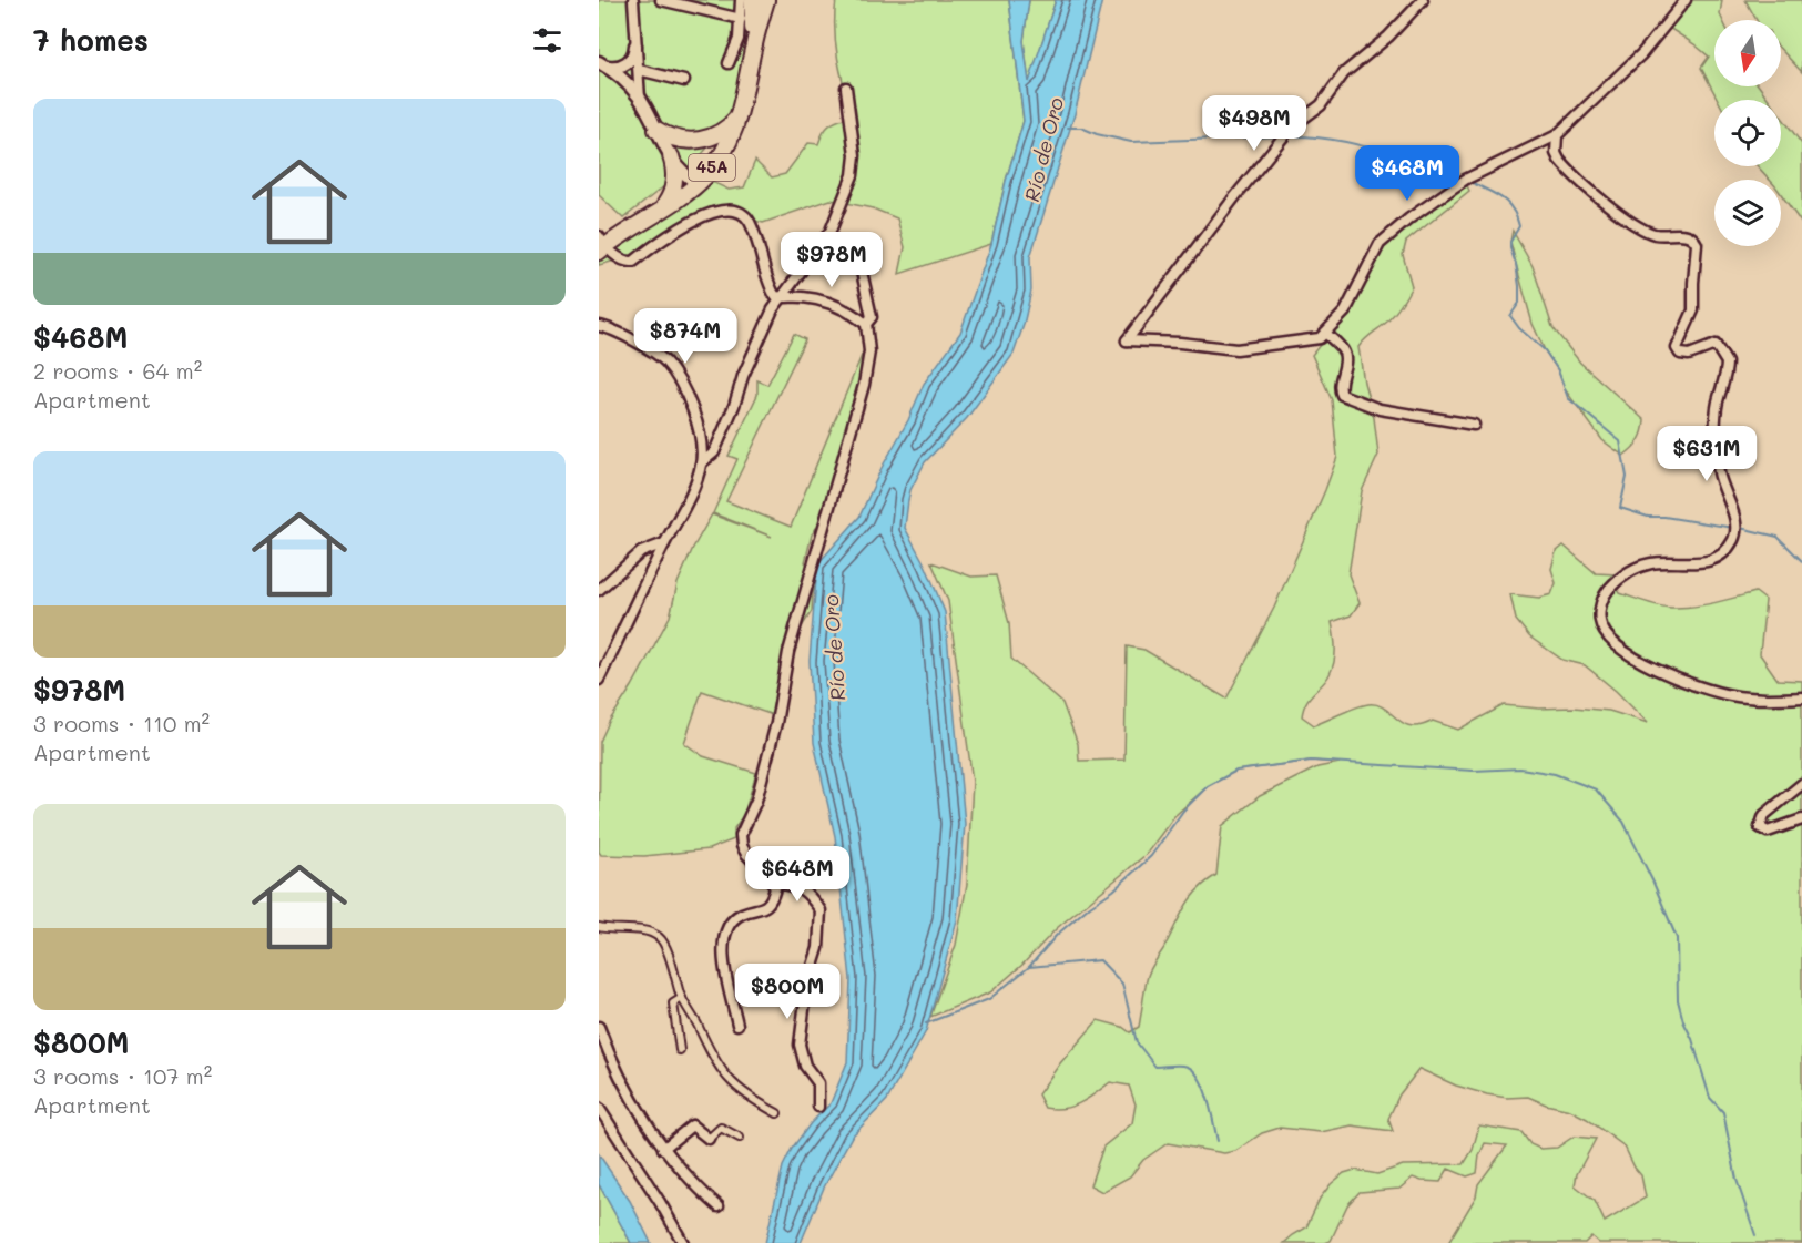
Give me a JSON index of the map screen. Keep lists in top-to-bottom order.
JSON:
{
  "streets": {
    "highway": ["45A"]
  },
  "water": ["Río de Oro"],
  "north": "bottom",
  "page": {
    "heading": "7 homes",
    "list": [
      {
        "name": "$468M",
        "note": "2 rooms · 64 m² · Apartment"
      },
      {
        "name": "$978M",
        "note": "3 rooms · 110 m² · Apartment"
      },
      {
        "name": "$800M",
        "note": "3 rooms · 107 m² · Apartment"
      }
    ],
    "price": [
      "$498M",
      "$468M",
      "$978M",
      "$874M",
      "$631M",
      "$648M",
      "$800M"
    ]
  }
}
